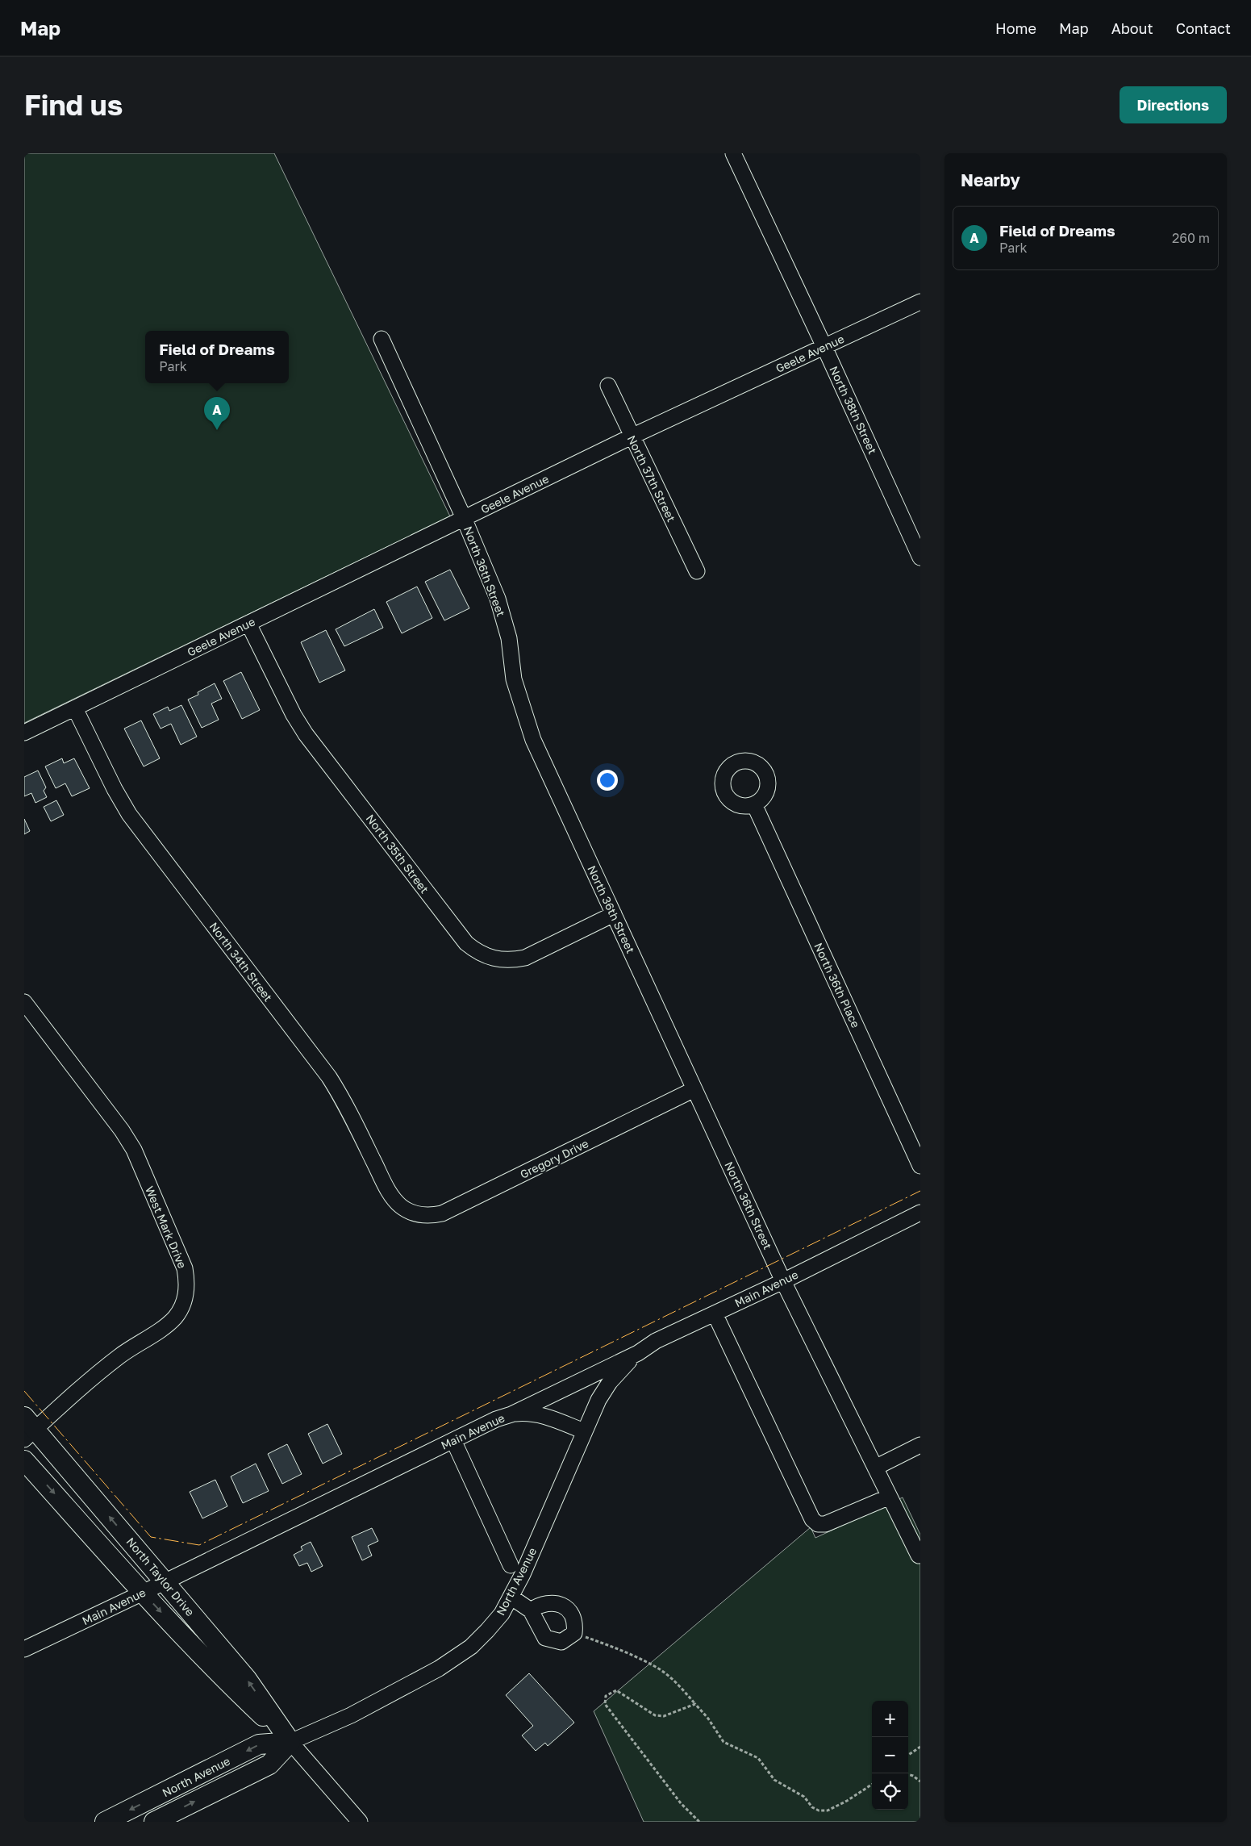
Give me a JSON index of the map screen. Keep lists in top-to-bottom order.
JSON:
{
  "streets": {
    "main road": ["North Taylor Drive", "North Avenue"],
    "street": [
      "Geele Avenue",
      "North 38th Street",
      "North 37th Street",
      "North 36th Street",
      "North 35th Street",
      "North 34th Street",
      "North 36th Place",
      "Gregory Drive",
      "West Mark Drive",
      "Main Avenue"
    ]
  },
  "crossings": [
    ["Geele Avenue", "North 38th Street"],
    ["Geele Avenue", "North 37th Street"],
    ["Geele Avenue", "North 36th Street"],
    ["Geele Avenue", "North 35th Street"],
    ["Geele Avenue", "North 34th Street"],
    ["North 36th Street", "North 35th Street"],
    ["North 36th Street", "Gregory Drive"],
    ["North 36th Street", "Main Avenue"],
    ["North 34th Street", "Gregory Drive"],
    ["West Mark Drive", "North Taylor Drive"],
    ["Main Avenue", "North Taylor Drive"],
    ["Main Avenue", "North Avenue"],
    ["North Taylor Drive", "North Avenue"]
  ],
  "page": {
    "header": "Map",
    "nav": [
      "Home",
      "Map",
      "About",
      "Contact"
    ],
    "buttons": "Directions",
    "title": "Find us",
    "heading": "Nearby",
    "list": [
      {
        "mark": "A",
        "name": "Field of Dreams",
        "note": "Park",
        "value": "260 m"
      }
    ],
    "popup": ["Field of Dreams", "Park"],
    "pins": "A",
    "map_buttons": ["+", "−"]
  }
}
